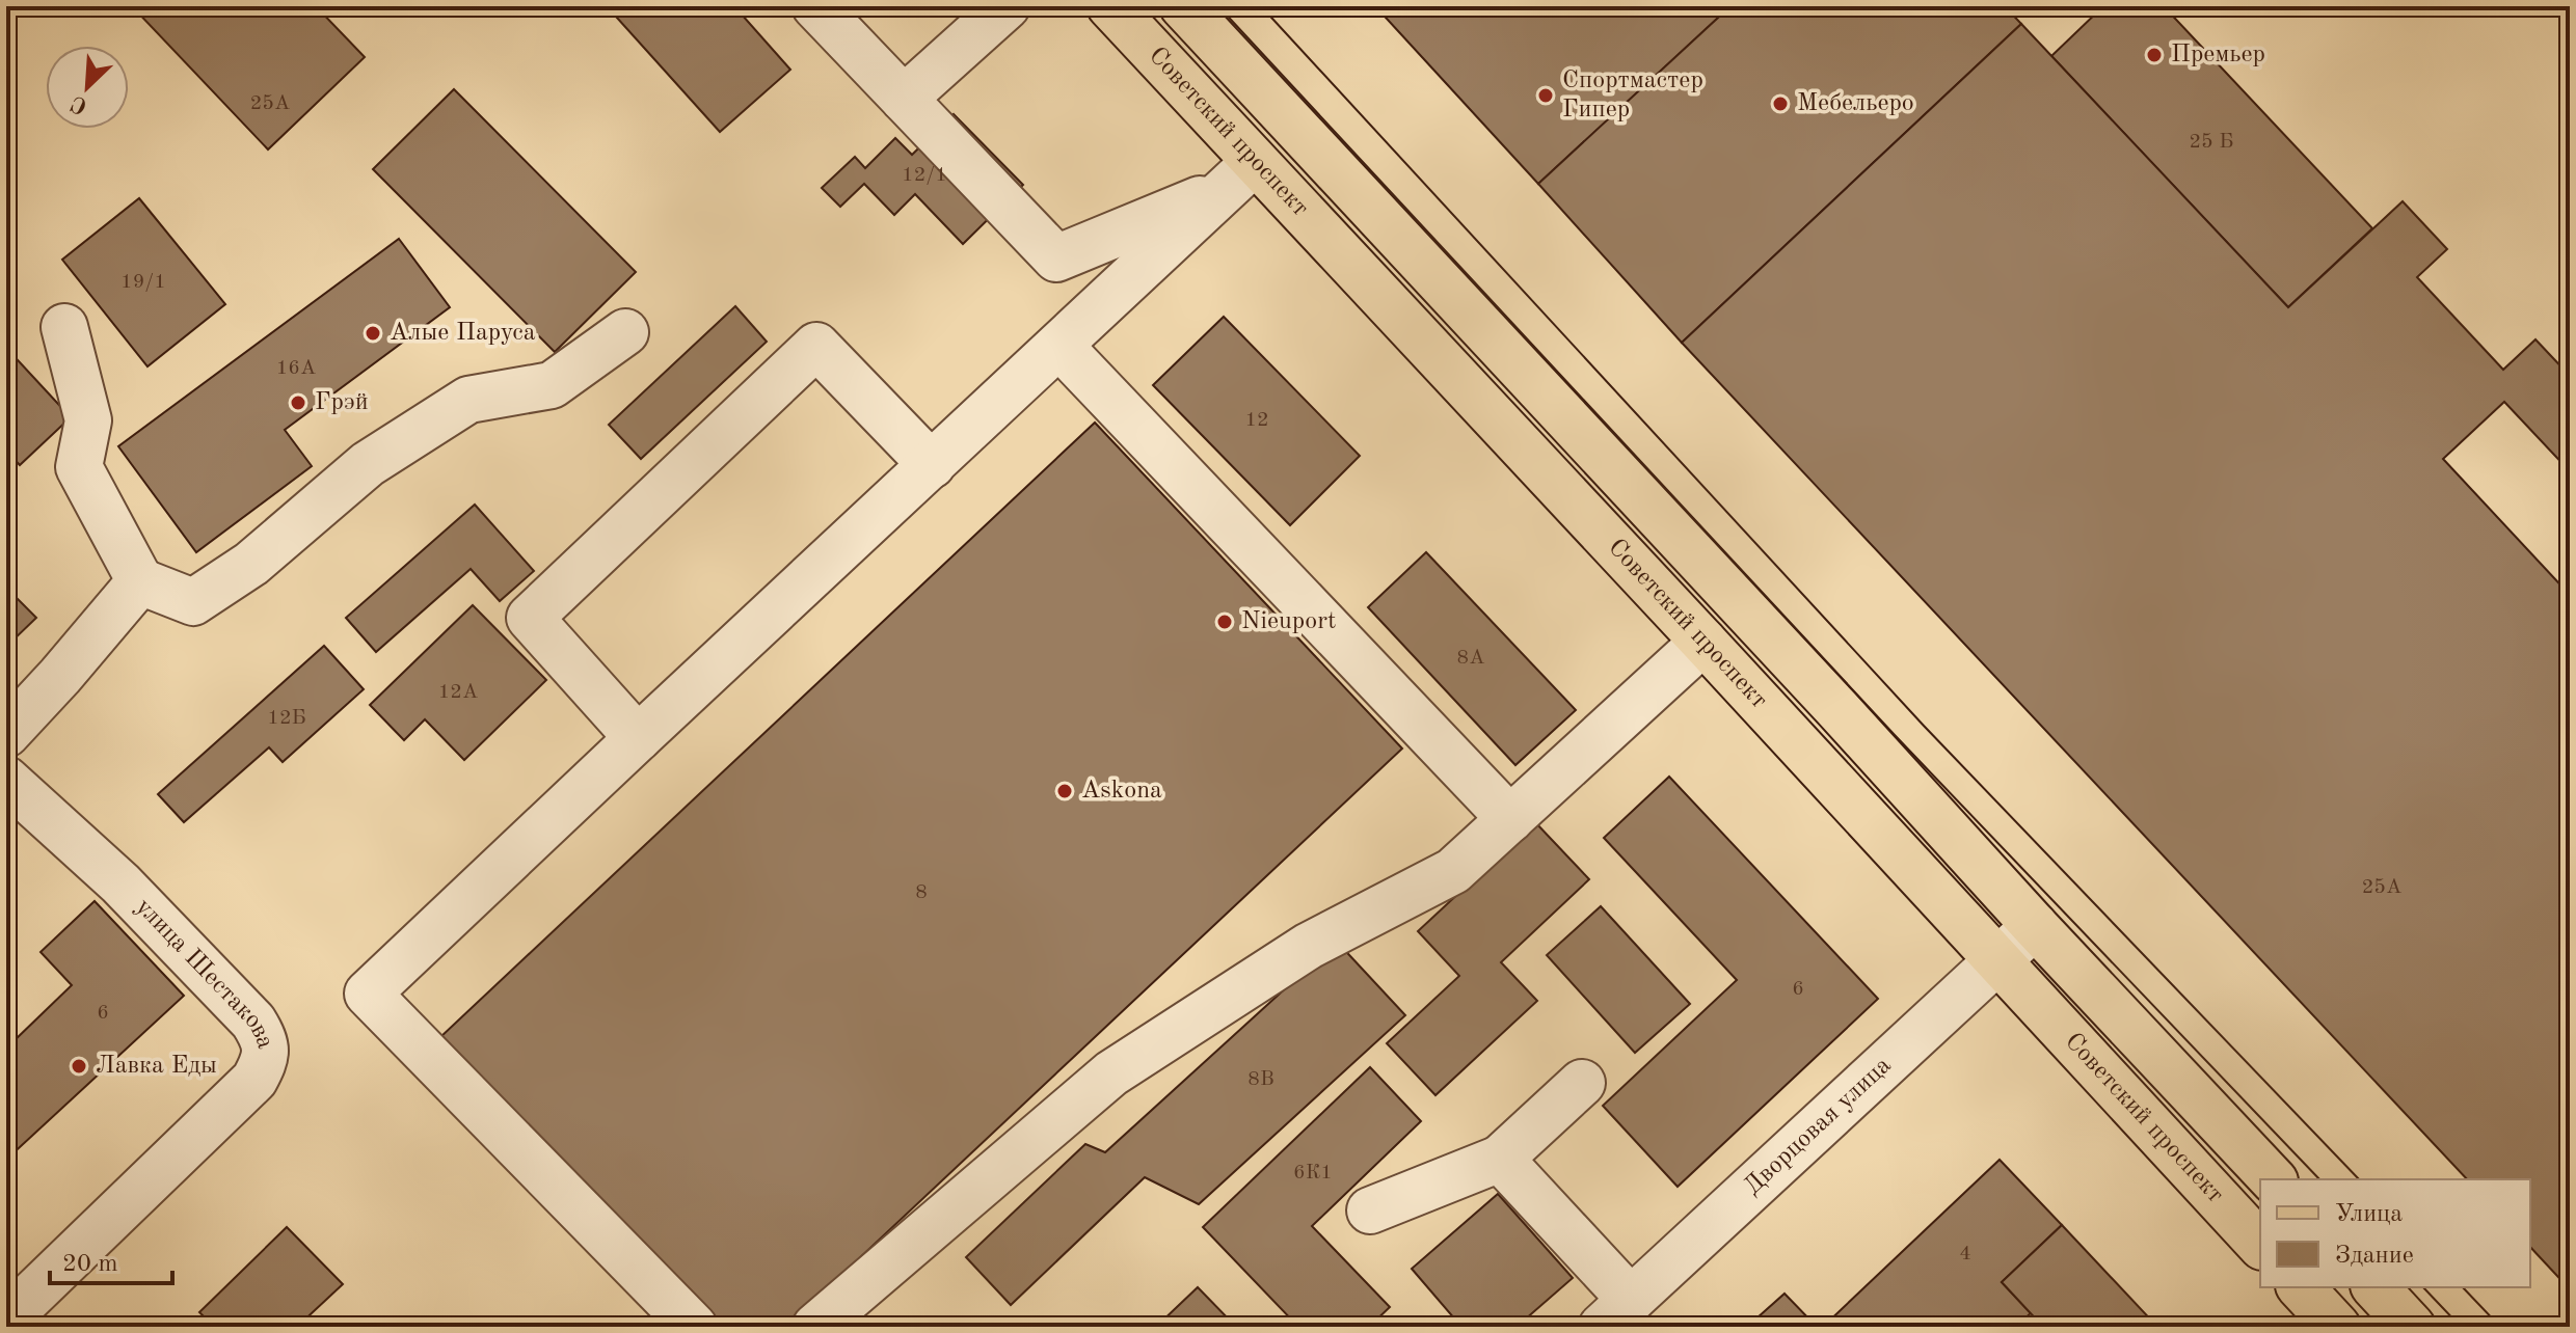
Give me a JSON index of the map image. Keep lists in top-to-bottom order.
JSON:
{
  "streets": {
    "main road": ["Советский проспект"],
    "street": ["улица Шестакова", "Дворцовая улица"]
  },
  "crossings": [
    ["Советский проспект", "Дворцовая улица"]
  ],
  "places": [
    "Премьер",
    "Спортмастер Гипер",
    "Мебельеро",
    "Алые Паруса",
    "Грэй",
    "Nieuport",
    "Askona",
    "Лавка Еды"
  ],
  "house_numbers": [
    "25А",
    "25 Б",
    "12/1",
    "19/1",
    "16А",
    "12",
    "8А",
    "12А",
    "12Б",
    "25А",
    "8",
    "6",
    "6",
    "8В",
    "6К1",
    "4"
  ],
  "legend": ["Улица", "Здание"],
  "scale_bar": "20 m",
  "north": "bottom left"
}
